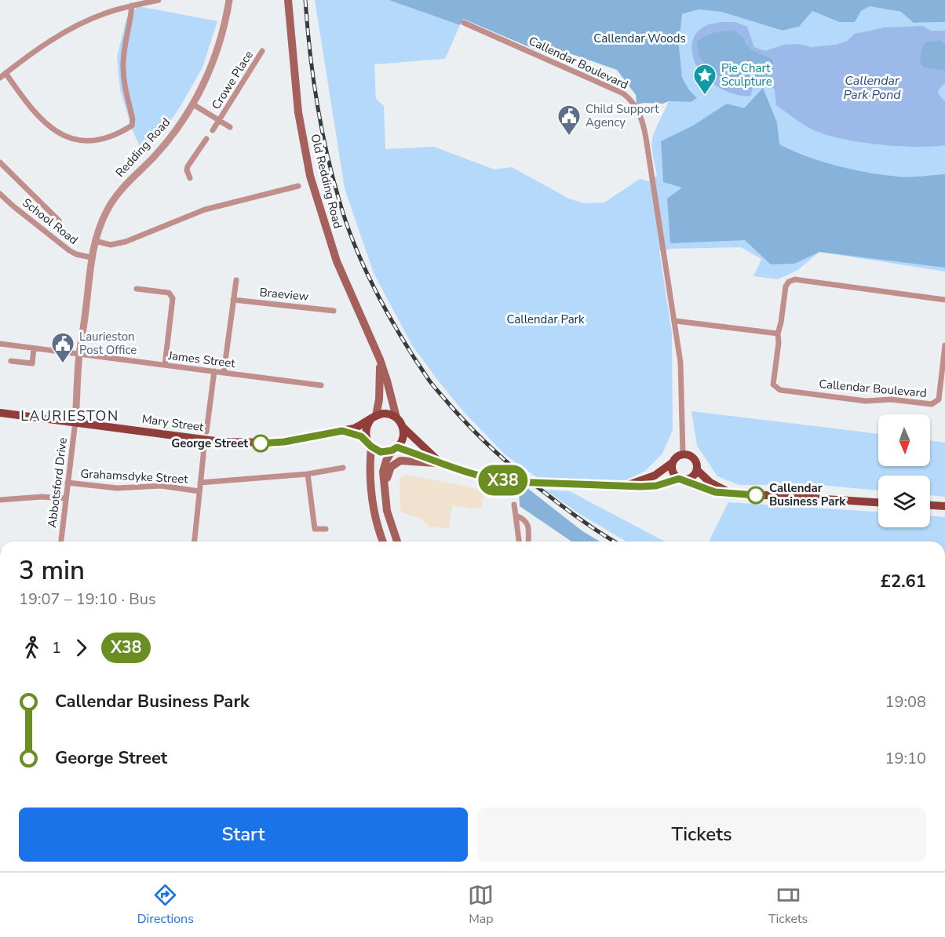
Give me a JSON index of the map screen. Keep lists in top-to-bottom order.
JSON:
{
  "streets": {
    "main road": ["Old Redding Road", "Mary Street"],
    "street": [
      "Callendar Boulevard",
      "Crowe Place",
      "Redding Road",
      "School Road",
      "Braeview",
      "James Street",
      "Grahamsdyke Street",
      "Abbotsford Drive"
    ]
  },
  "crossings": [
    ["Crowe Place", "Redding Road"],
    ["Redding Road", "School Road"],
    ["Redding Road", "James Street"],
    ["Redding Road", "Mary Street"],
    ["Redding Road", "Abbotsford Drive"],
    ["Old Redding Road", "Mary Street"],
    ["Mary Street", "Abbotsford Drive"],
    ["Grahamsdyke Street", "Abbotsford Drive"]
  ],
  "districts": ["LAURIESTON"],
  "water": ["Callendar Park Pond"],
  "parks": ["Callendar Woods", "Callendar Park"],
  "places": {
    "place": ["Pie Chart Sculpture"],
    "public building": ["Child Support Agency", "Laurieston Post Office"],
    "other": ["George Street", "Callendar Business Park"]
  },
  "lines": ["bus line X38"],
  "north": "bottom",
  "page": {
    "on_map": "X38",
    "heading": ["3 min", "19:07 – 19:10 · Bus", "£2.61"],
    "legs": ["1", "X38"],
    "list": [
      {
        "name": "Callendar Business Park",
        "value": "19:08"
      },
      {
        "name": "George Street",
        "value": "19:10"
      }
    ],
    "buttons": ["Start", "Tickets"],
    "tabs": ["Directions", "Map", "Tickets"]
  }
}
